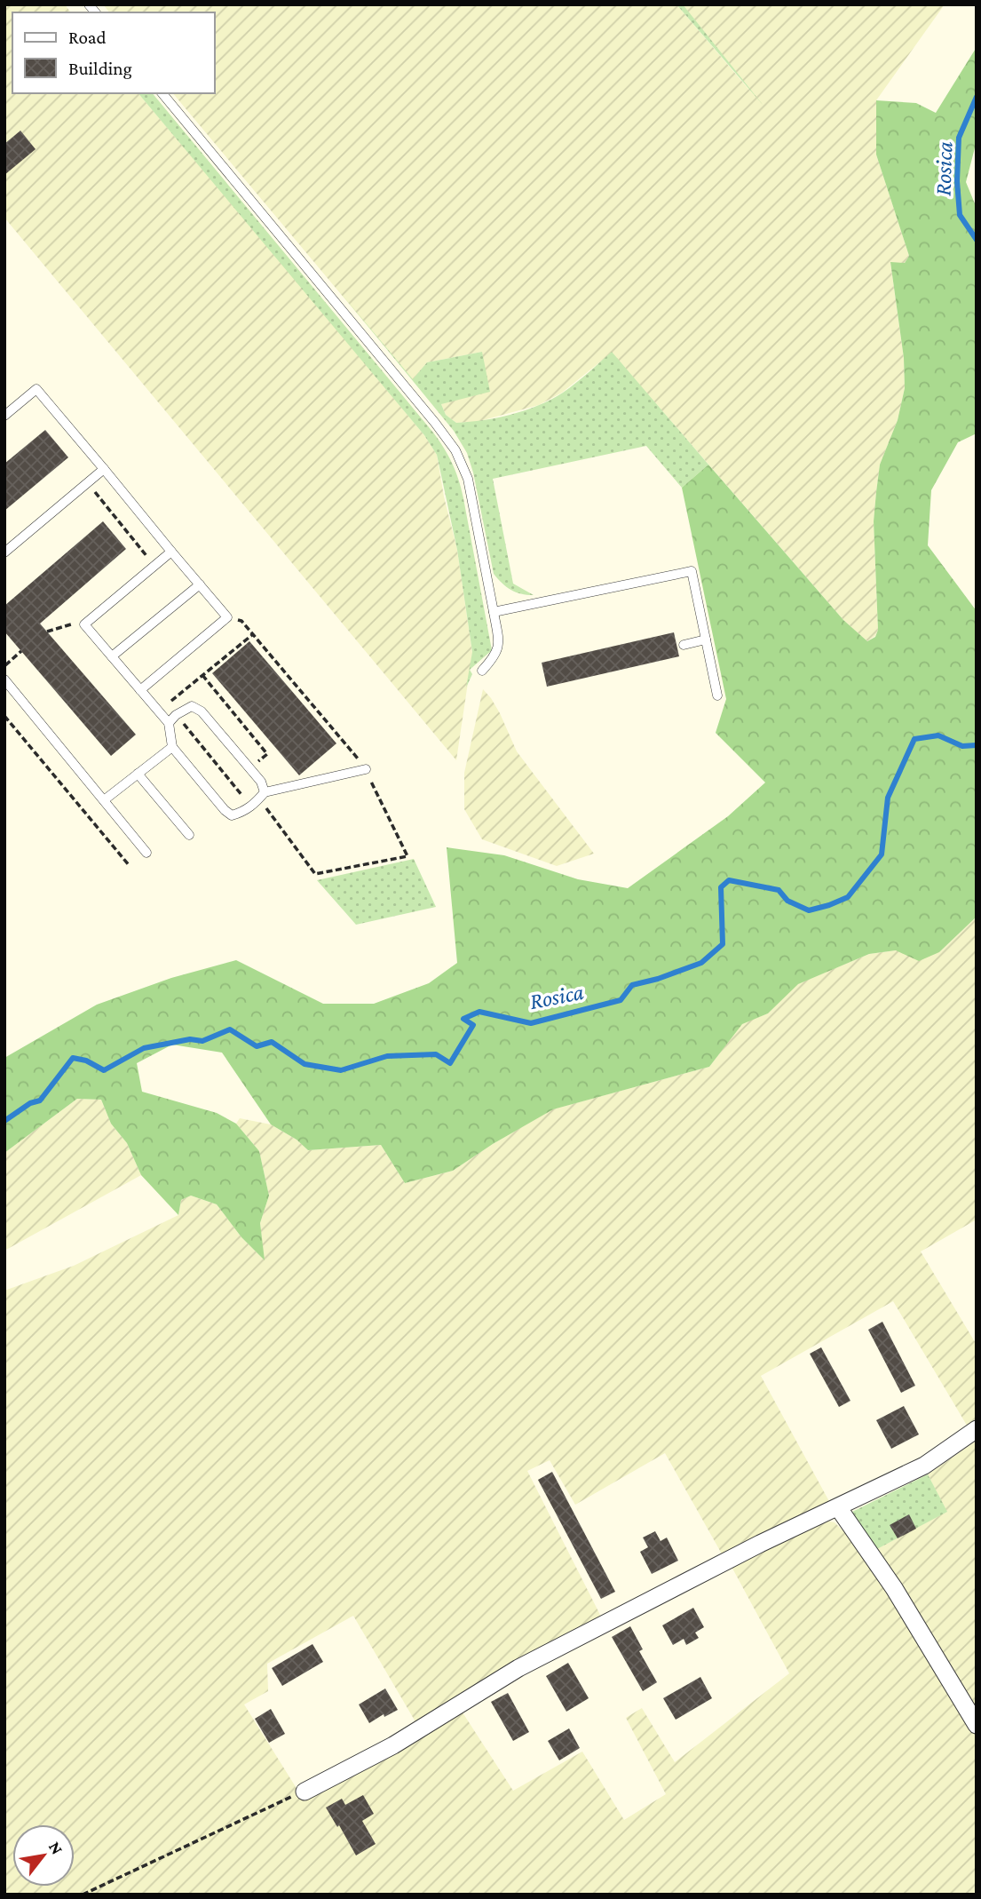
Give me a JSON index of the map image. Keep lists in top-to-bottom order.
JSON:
{
  "water": ["Rosica"],
  "legend": ["Road", "Building"],
  "north": "top right"
}
